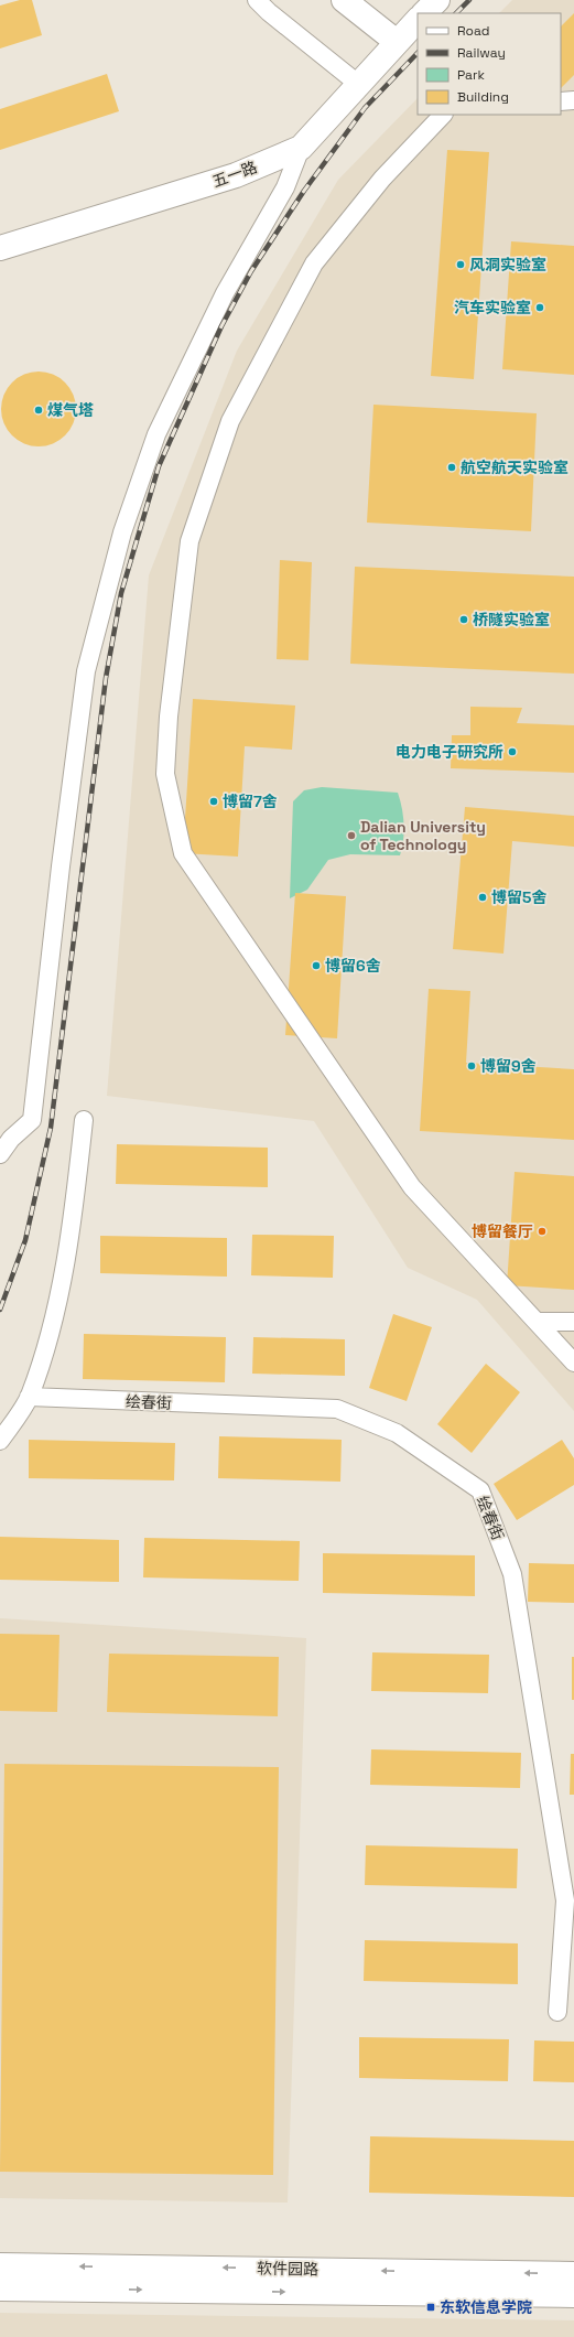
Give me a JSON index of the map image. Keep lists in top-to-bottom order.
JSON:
{
  "streets": {
    "main road": ["五一路", "软件园路"],
    "street": ["绘春街"]
  },
  "places": {
    "other": [
      "风洞实验室",
      "汽车实验室",
      "煤气塔",
      "航空航天实验室",
      "桥隧实验室",
      "电力电子研究所",
      "博留7舍",
      "Dalian University of Technology",
      "博留5舍",
      "博留6舍",
      "博留9舍",
      "博留餐厅"
    ],
    "transit": ["东软信息学院"]
  },
  "legend": [
    "Road",
    "Railway",
    "Park",
    "Building"
  ]
}
